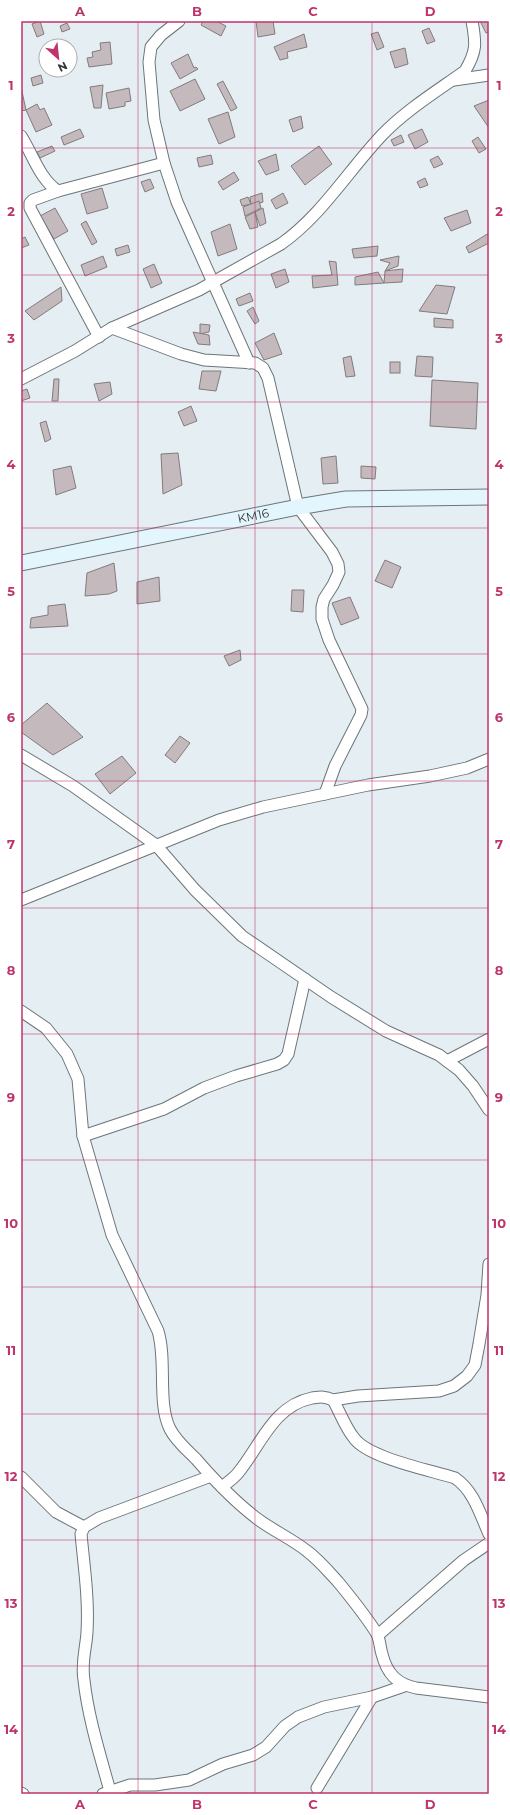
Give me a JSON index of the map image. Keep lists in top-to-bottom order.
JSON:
{
  "streets": {
    "street": ["KM16"]
  },
  "north": "bottom right",
  "grid": {
    "columns": [
      "A",
      "B",
      "C",
      "D"
    ],
    "rows": [
      "1",
      "2",
      "3",
      "4",
      "5",
      "6",
      "7",
      "8",
      "9",
      "10",
      "11",
      "12",
      "13",
      "14"
    ]
  }
}
